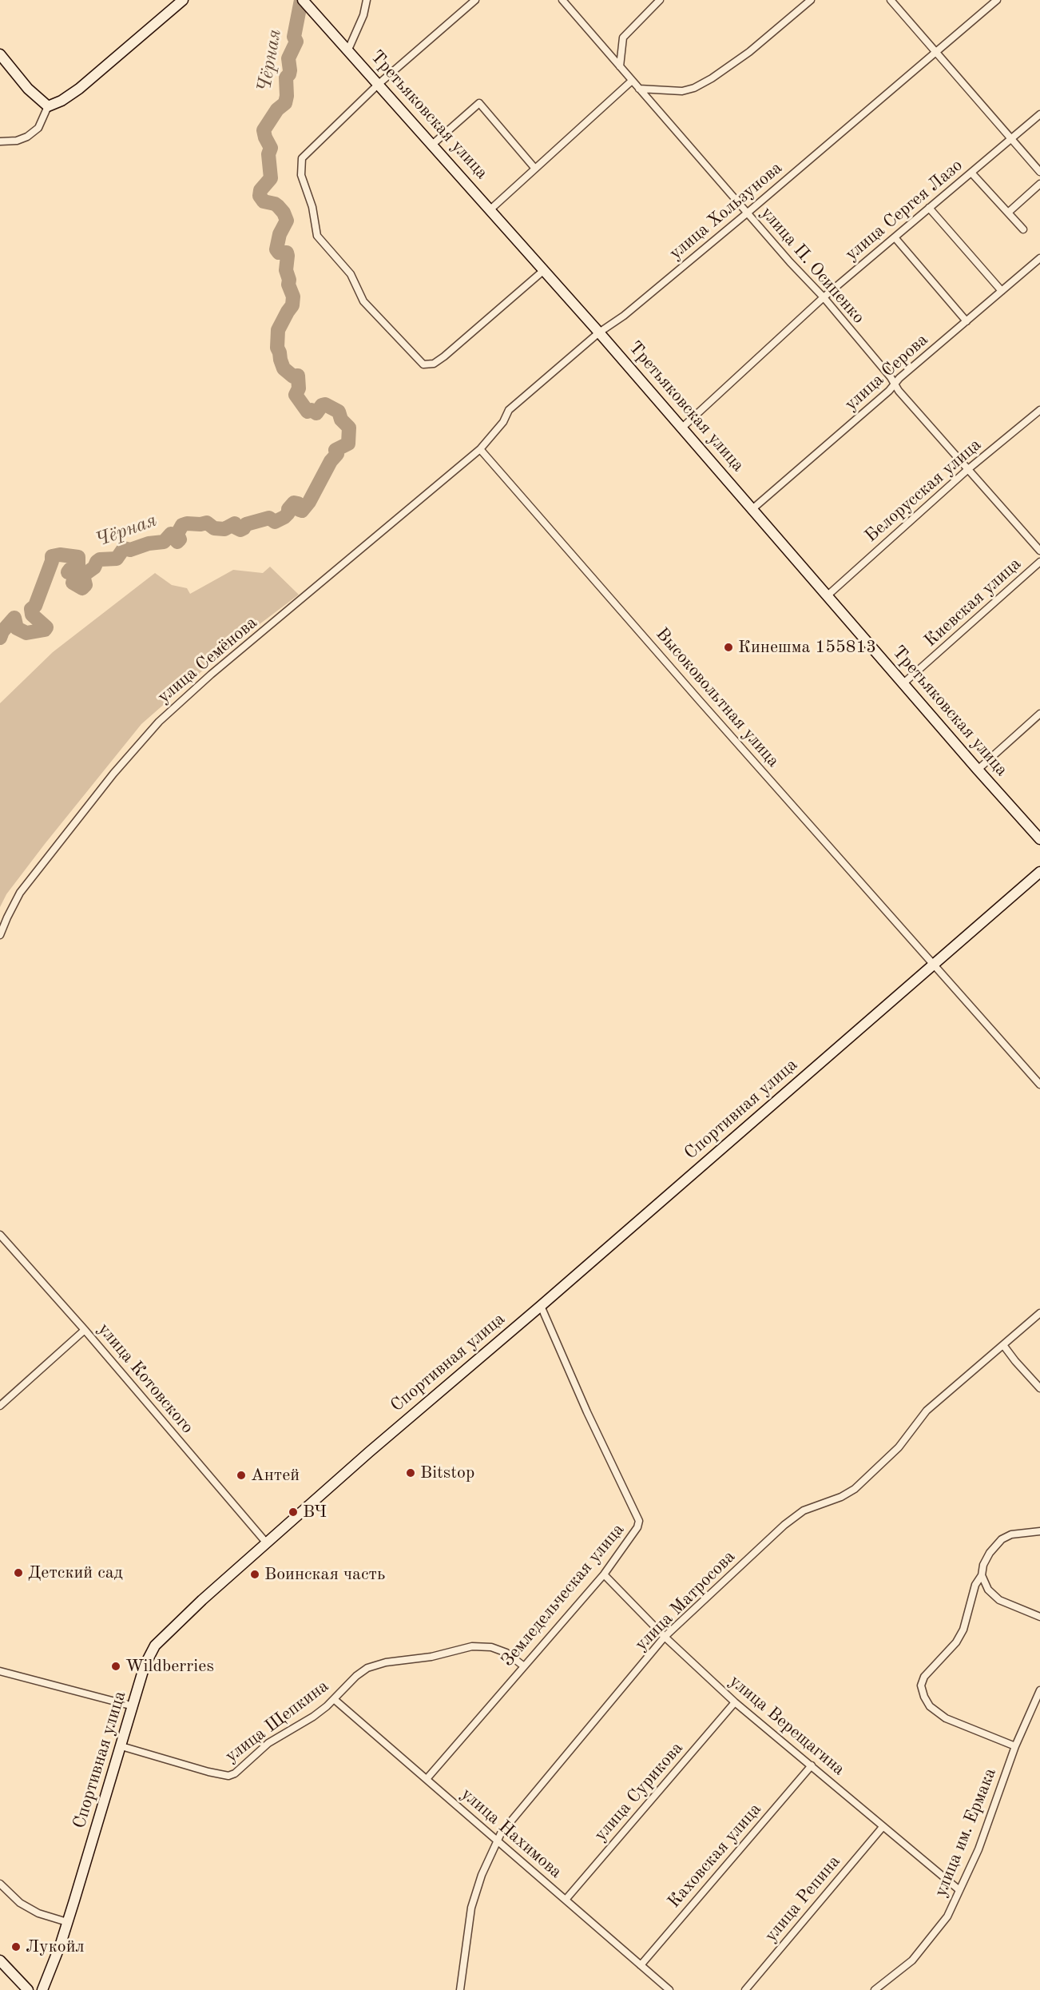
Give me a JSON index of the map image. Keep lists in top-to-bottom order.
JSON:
{
  "streets": {
    "street": [
      "Третьяковская улица",
      "улица Сергея Лазо",
      "улица Хользунова",
      "улица П. Осипенко",
      "улица Серова",
      "Белорусская улица",
      "Киевская улица",
      "улица Семёнова",
      "Высоковольтная улица",
      "Спортивная улица",
      "улица Котовского",
      "Земледельческая улица",
      "улица Матросова",
      "улица Щепкина",
      "улица Верещагина",
      "улица Сурикова",
      "улица им. Ермака",
      "улица Нахимова",
      "Каховская улица",
      "улица Репина"
    ]
  },
  "crossings": [
    ["Третьяковская улица", "улица Сергея Лазо"],
    ["Третьяковская улица", "улица Хользунова"],
    ["Третьяковская улица", "улица Серова"],
    ["Третьяковская улица", "Белорусская улица"],
    ["Третьяковская улица", "Киевская улица"],
    ["улица Сергея Лазо", "улица П. Осипенко"],
    ["улица Хользунова", "улица П. Осипенко"],
    ["улица Хользунова", "улица Семёнова"],
    ["улица Хользунова", "Высоковольтная улица"],
    ["улица П. Осипенко", "улица Серова"],
    ["улица П. Осипенко", "Белорусская улица"],
    ["улица Семёнова", "Высоковольтная улица"],
    ["Высоковольтная улица", "Спортивная улица"],
    ["Спортивная улица", "улица Котовского"],
    ["Спортивная улица", "Земледельческая улица"],
    ["Спортивная улица", "улица Щепкина"],
    ["Земледельческая улица", "улица Щепкина"],
    ["Земледельческая улица", "улица Верещагина"],
    ["Земледельческая улица", "улица Нахимова"],
    ["улица Матросова", "улица Верещагина"],
    ["улица Матросова", "улица Нахимова"],
    ["улица Щепкина", "улица Нахимова"],
    ["улица Верещагина", "улица Сурикова"],
    ["улица Верещагина", "улица им. Ермака"],
    ["улица Верещагина", "Каховская улица"],
    ["улица Верещагина", "улица Репина"],
    ["улица Сурикова", "улица Нахимова"],
    ["улица Нахимова", "Каховская улица"]
  ],
  "water": ["Чёрная"],
  "places": [
    "Кинешма 155813",
    "Bitstop",
    "Антей",
    "ВЧ",
    "Детский сад",
    "Воинская часть",
    "Wildberries",
    "Лукойл"
  ]
}
